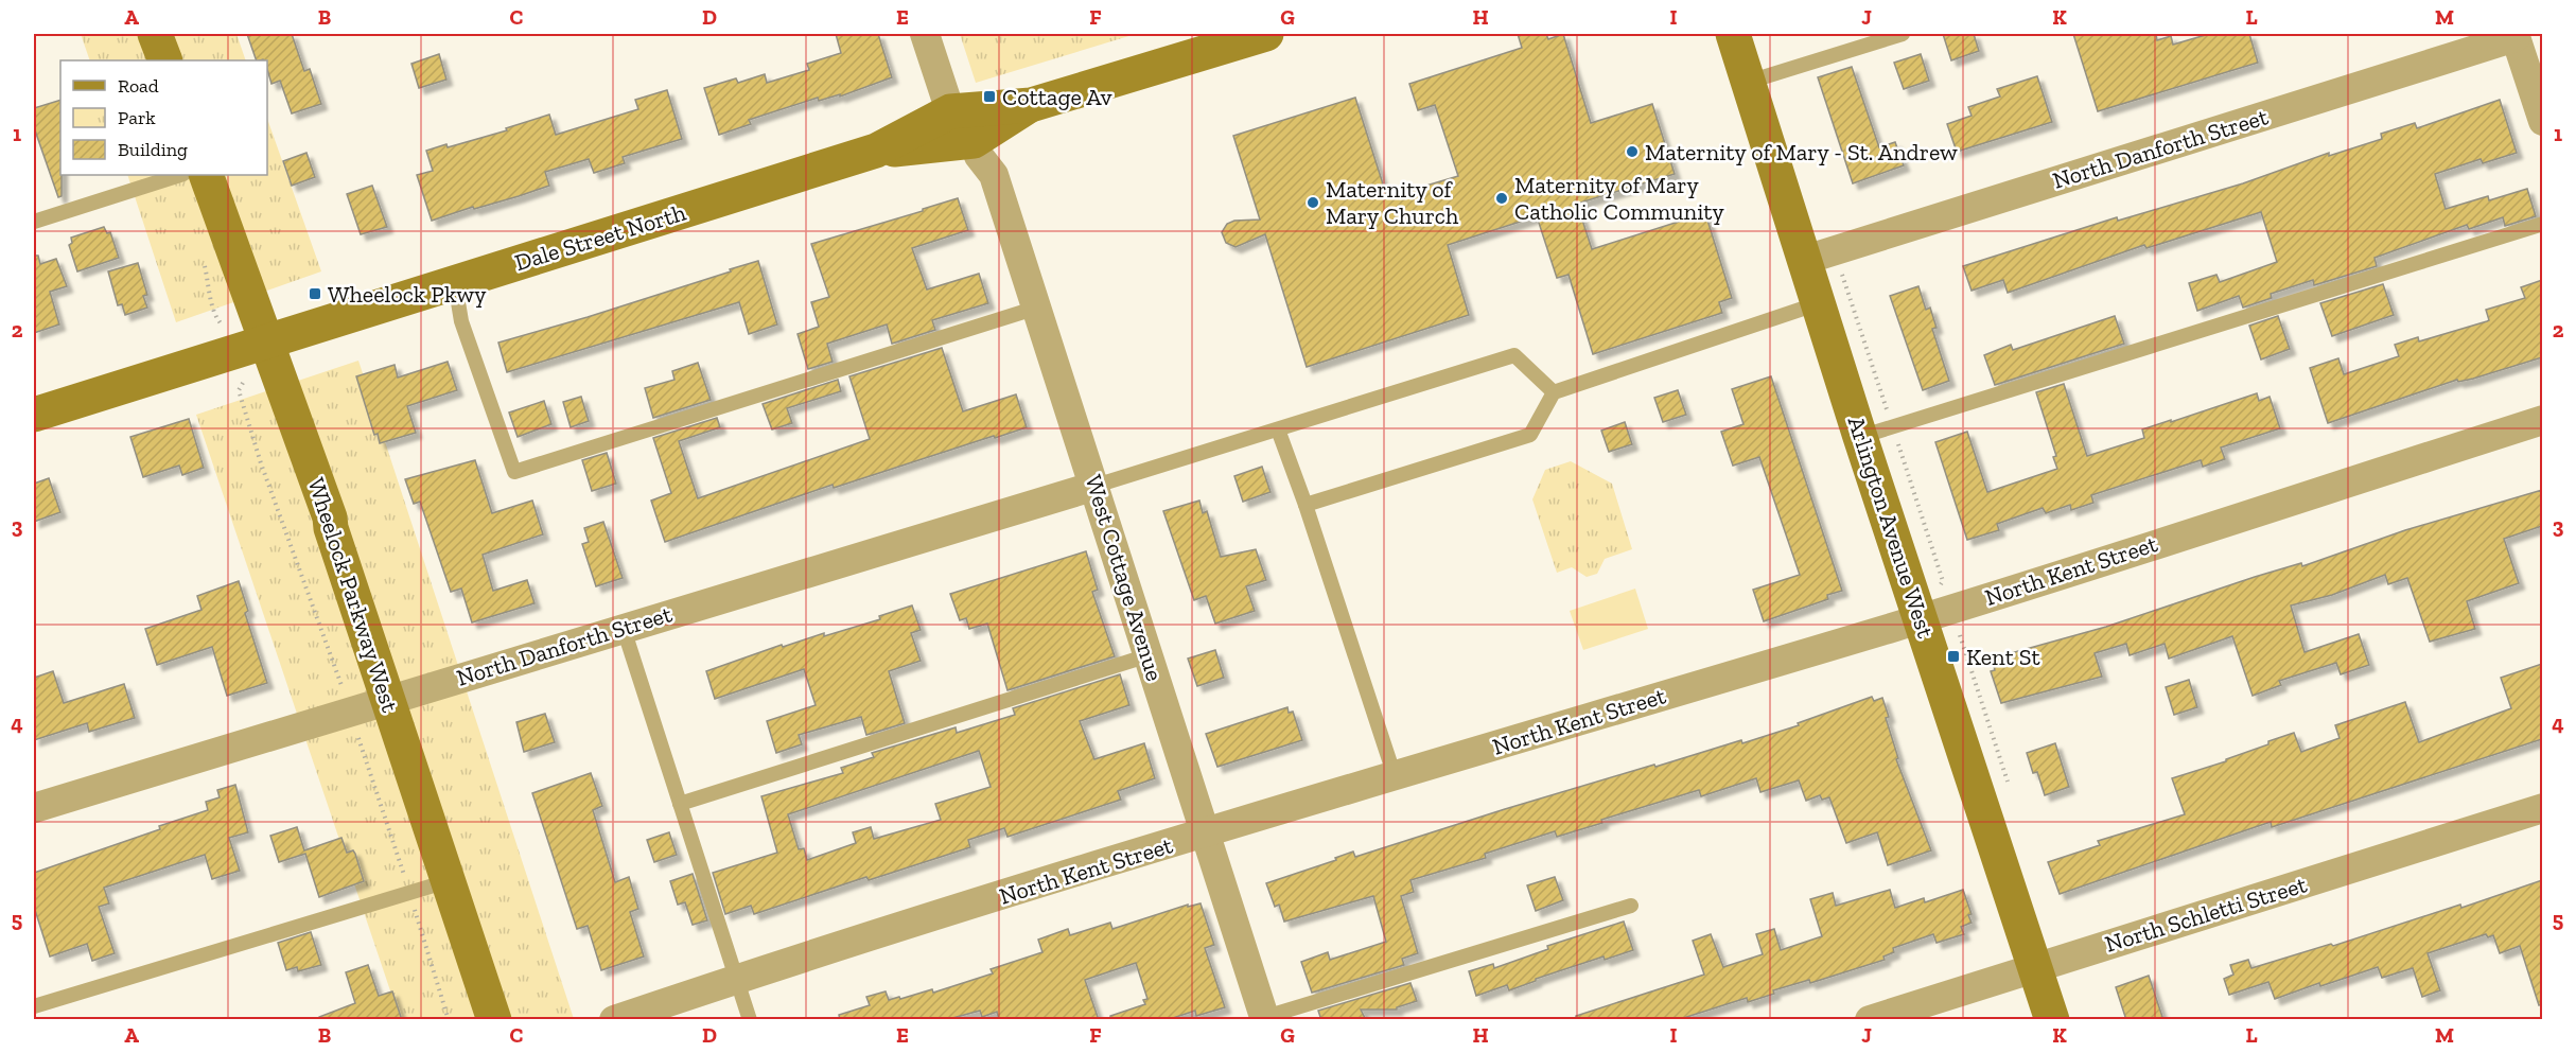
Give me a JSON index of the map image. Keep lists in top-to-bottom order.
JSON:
{
  "streets": {
    "street": [
      "North Danforth Street",
      "Dale Street North",
      "Arlington Avenue West",
      "North Kent Street",
      "West Cottage Avenue",
      "Wheelock Parkway West",
      "North Schletti Street"
    ]
  },
  "crossings": [
    ["North Danforth Street", "Arlington Avenue West"],
    ["North Danforth Street", "West Cottage Avenue"],
    ["North Danforth Street", "Wheelock Parkway West"],
    ["Dale Street North", "West Cottage Avenue"],
    ["Dale Street North", "Wheelock Parkway West"],
    ["Arlington Avenue West", "North Kent Street"],
    ["Arlington Avenue West", "North Schletti Street"],
    ["North Kent Street", "West Cottage Avenue"]
  ],
  "places": {
    "transit": ["Cottage Av", "Wheelock Pkwy", "Kent St"],
    "other": ["Maternity of Mary - St. Andrew", "Maternity of Mary Catholic Community", "Maternity of Mary Church"]
  },
  "legend": ["Road", "Park", "Building"],
  "grid": {
    "columns": [
      "A",
      "B",
      "C",
      "D",
      "E",
      "F",
      "G",
      "H",
      "I",
      "J",
      "K",
      "L",
      "M"
    ],
    "rows": [
      "1",
      "2",
      "3",
      "4",
      "5"
    ]
  }
}
